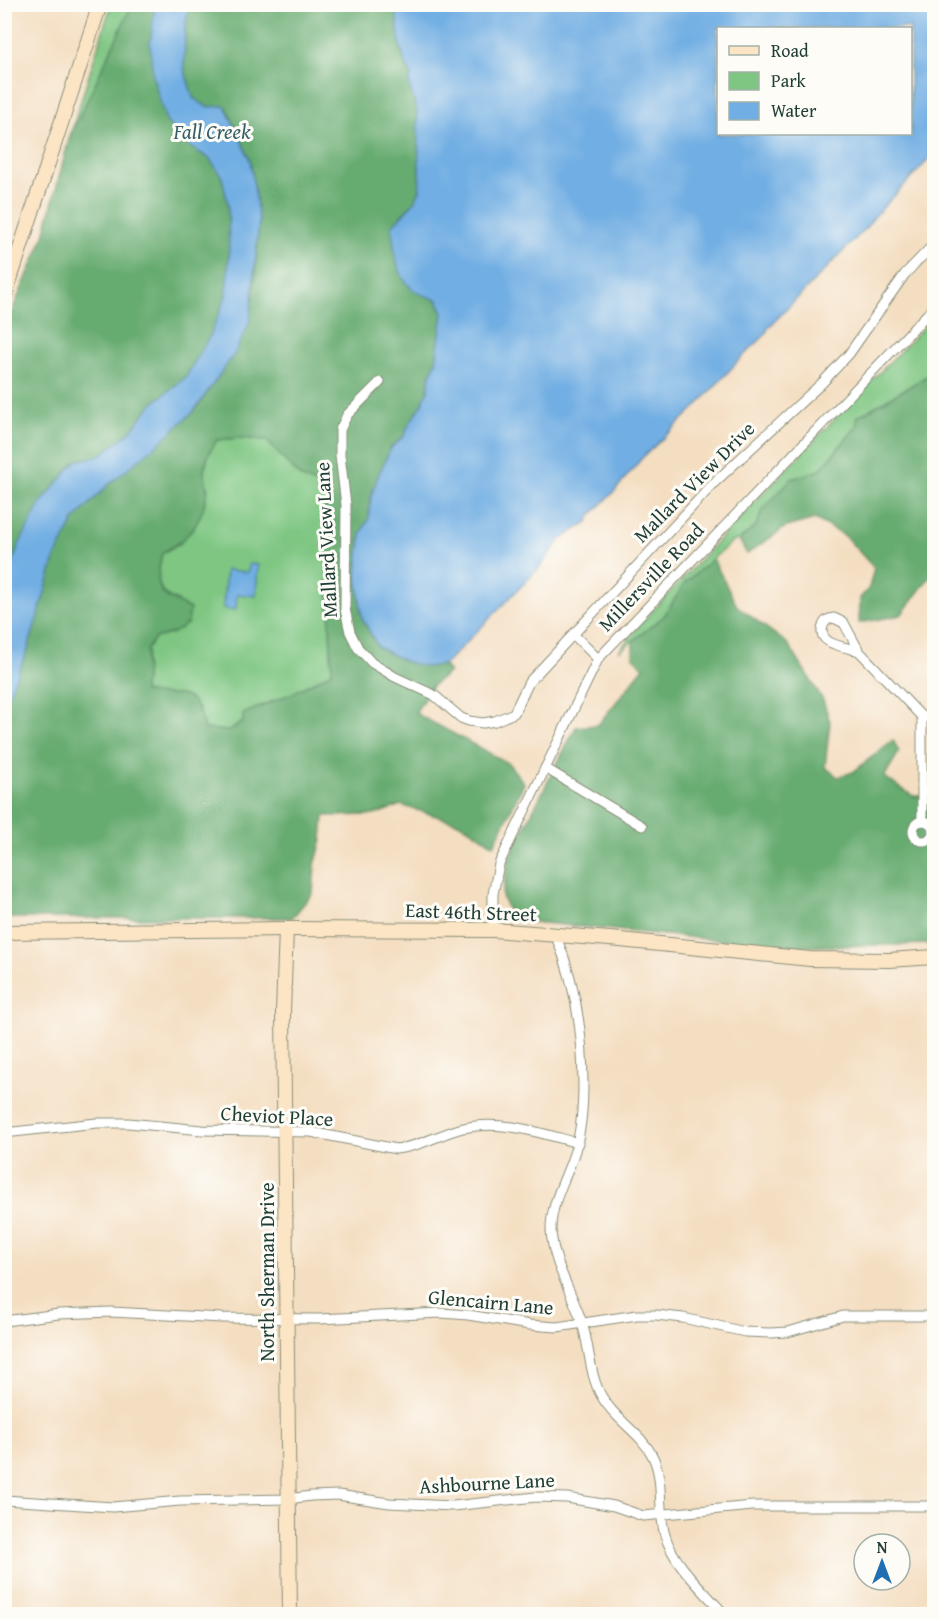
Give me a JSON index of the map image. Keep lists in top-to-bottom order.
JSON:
{
  "streets": {
    "main road": ["East 46th Street", "North Sherman Drive"],
    "street": [
      "Mallard View Drive",
      "Mallard View Lane",
      "Millersville Road",
      "Cheviot Place",
      "Glencairn Lane",
      "Ashbourne Lane"
    ]
  },
  "crossings": [
    ["Mallard View Drive", "Mallard View Lane"],
    ["Millersville Road", "East 46th Street"],
    ["East 46th Street", "North Sherman Drive"],
    ["Cheviot Place", "North Sherman Drive"],
    ["North Sherman Drive", "Glencairn Lane"],
    ["North Sherman Drive", "Ashbourne Lane"]
  ],
  "water": ["Fall Creek"],
  "legend": ["Road", "Park", "Water"],
  "north": "top"
}
